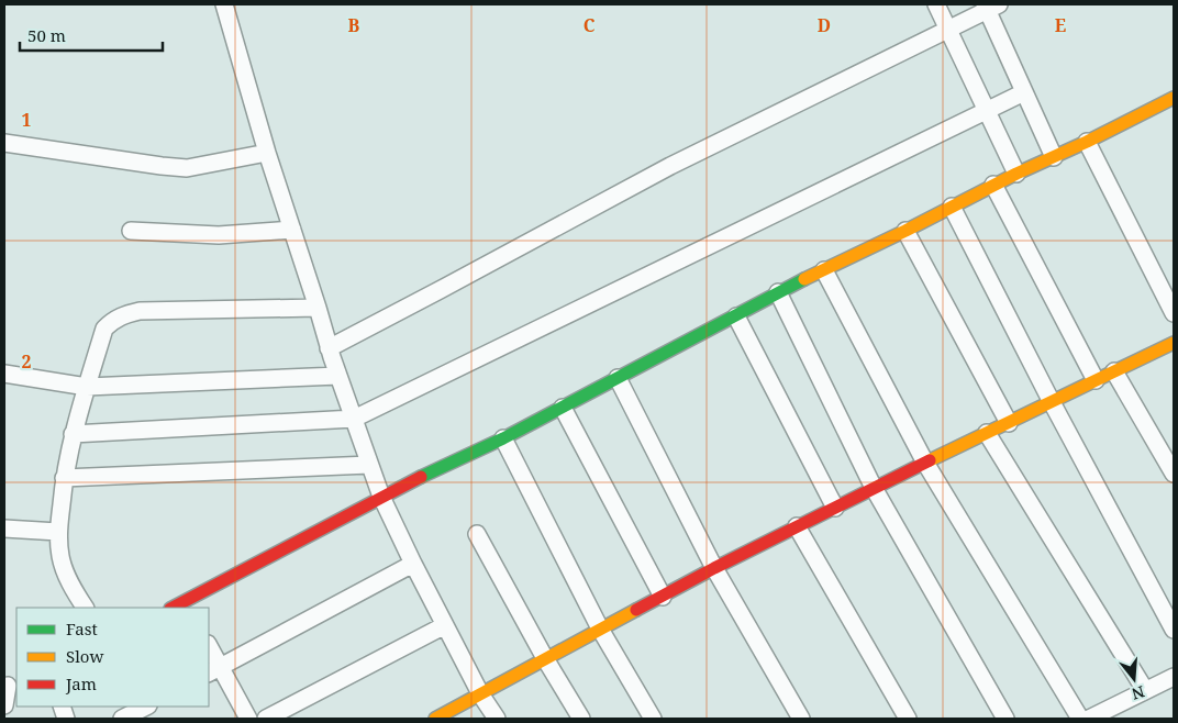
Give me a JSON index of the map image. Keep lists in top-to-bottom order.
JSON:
{
  "legend": ["Fast", "Slow", "Jam"],
  "scale_bar": "50 m",
  "north": "bottom",
  "grid": {
    "columns": [
      "B",
      "C",
      "D",
      "E"
    ],
    "rows": ["1", "2"]
  }
}
